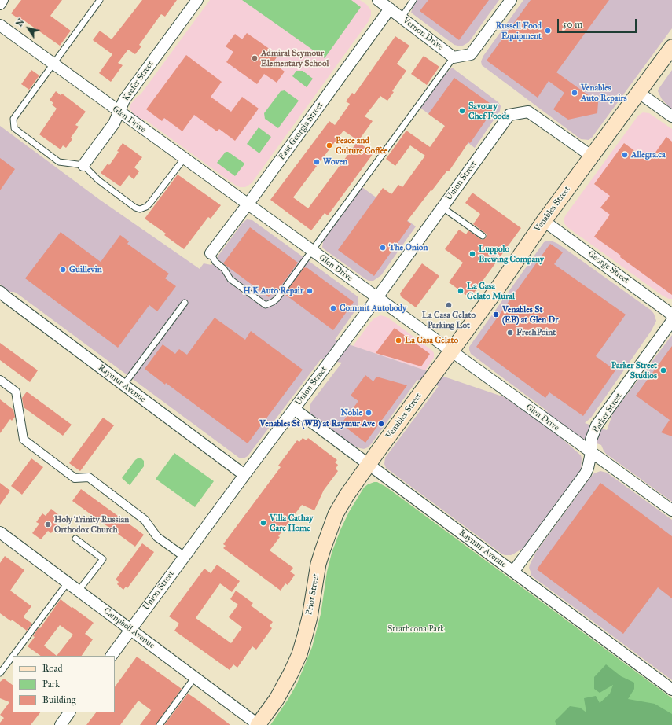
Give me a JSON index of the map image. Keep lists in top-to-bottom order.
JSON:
{
  "streets": {
    "main road": ["Venables Street", "Prior Street"],
    "street": [
      "Vernon Drive",
      "Keefer Street",
      "Glen Drive",
      "East Georgia Street",
      "Union Street",
      "George Street",
      "Raymur Avenue",
      "Parker Street",
      "Campbell Avenue"
    ]
  },
  "crossings": [
    ["Vernon Drive", "East Georgia Street"],
    ["Keefer Street", "Glen Drive"],
    ["Glen Drive", "East Georgia Street"],
    ["Glen Drive", "Union Street"],
    ["Glen Drive", "Venables Street"],
    ["Glen Drive", "Parker Street"],
    ["Union Street", "Venables Street"],
    ["Union Street", "Raymur Avenue"],
    ["Union Street", "Campbell Avenue"],
    ["Venables Street", "George Street"],
    ["Venables Street", "Raymur Avenue"],
    ["Venables Street", "Prior Street"],
    ["Raymur Avenue", "Parker Street"],
    ["Raymur Avenue", "Prior Street"],
    ["Prior Street", "Campbell Avenue"]
  ],
  "parks": ["Strathcona Park"],
  "places": [
    "Russell Food Equipment",
    "Admiral Seymour Elementary School",
    "Venables Auto Repairs",
    "Savoury Chef Foods",
    "Peace and Culture Coffee",
    "Allegra.ca",
    "Woven",
    "The Onion",
    "Luppolo Brewing Company",
    "Guillevin",
    "H K Auto Repair",
    "La Casa Gelato Mural",
    "La Casa Gelato Parking Lot",
    "Commit Autobody",
    "Venables St (EB) at Glen Dr",
    "FreshPoint",
    "La Casa Gelato",
    "Parker Street Studios",
    "Noble",
    "Venables St (WB) at Raymur Ave",
    "Villa Cathay Care Home",
    "Holy Trinity Russian Orthodox Church"
  ],
  "legend": ["Road", "Park", "Building"],
  "scale_bar": "50 m",
  "north": "top left"
}
